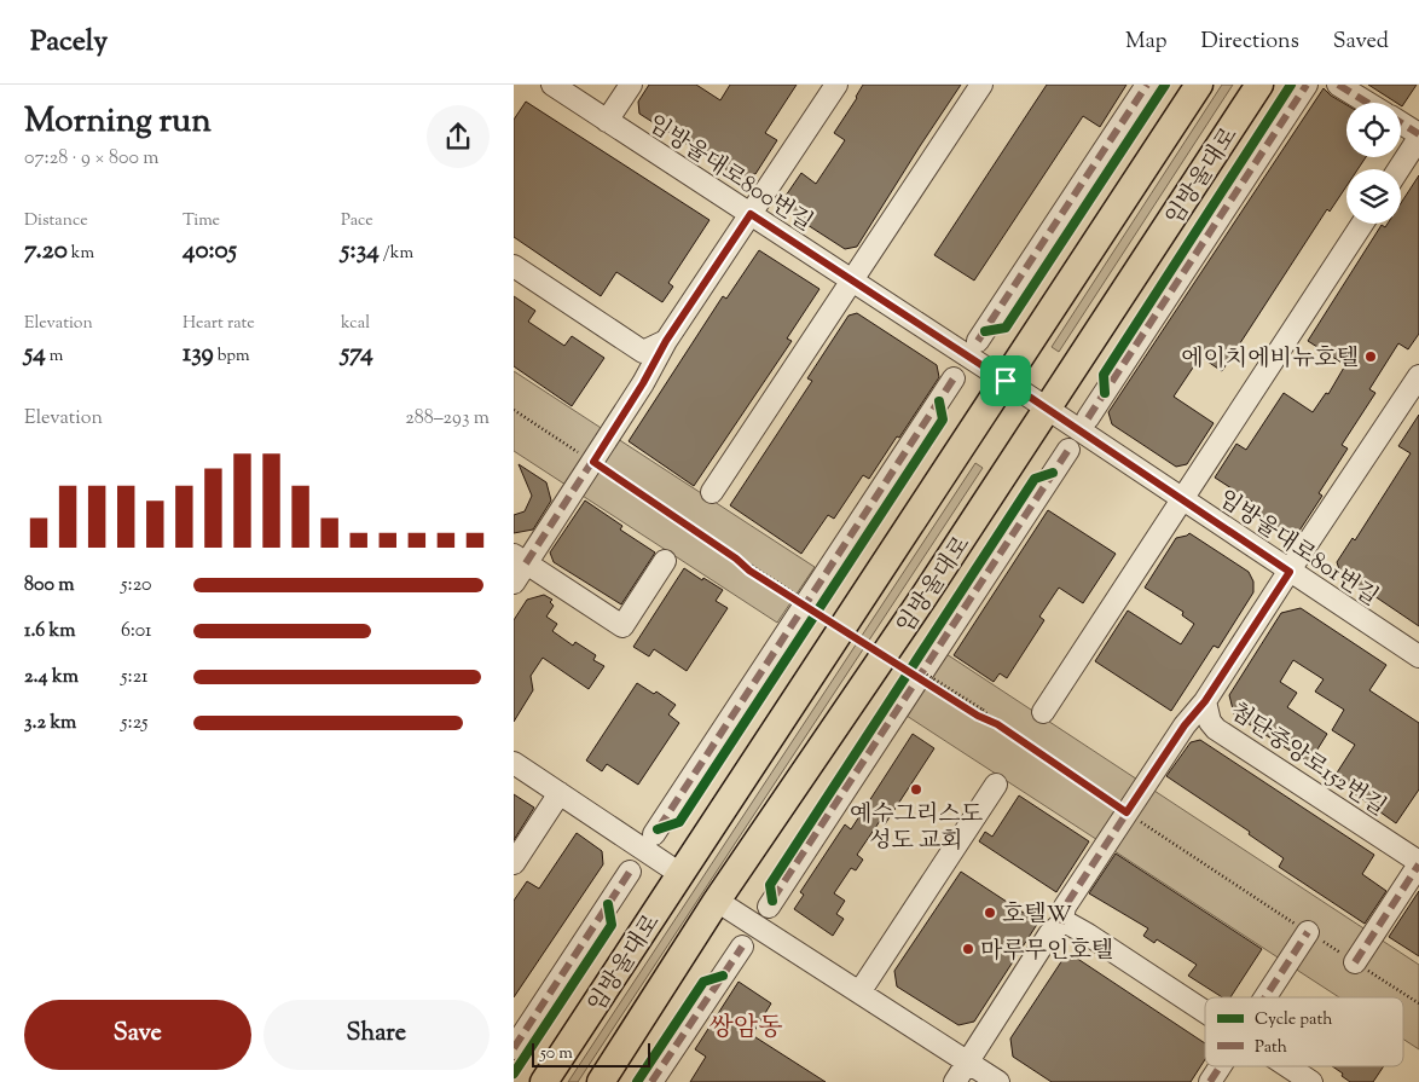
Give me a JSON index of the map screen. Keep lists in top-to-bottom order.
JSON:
{
  "streets": {
    "main road": ["임방울대로"],
    "street": ["임방울대로800번길", "임방울대로801번길", "첨단중앙로152번길"]
  },
  "crossings": [
    ["임방울대로800번길", "임방울대로"],
    ["임방울대로800번길", "임방울대로801번길"],
    ["임방울대로", "임방울대로801번길"],
    ["임방울대로801번길", "첨단중앙로152번길"]
  ],
  "districts": ["쌍암동"],
  "places": [
    "에이치에비뉴호텔",
    "예수그리스도 성도 교회",
    "호텔W",
    "마루무인호텔"
  ],
  "legend": ["Cycle path", "Path"],
  "scale_bar": "50 m",
  "page": {
    "header": "Pacely",
    "nav": ["Map", "Directions", "Saved"],
    "heading": ["Morning run", "07:28 · 9 × 800 m"],
    "stats": [
      ["Distance", "7.20 km"],
      ["Time", "40:05"],
      ["Pace", "5:34 /km"],
      ["Elevation", "54 m"],
      ["Heart rate", "139 bpm"],
      ["kcal", "574"]
    ],
    "chart": ["Elevation", "288–293 m"],
    "list": [
      {
        "name": "800 m",
        "note": "5:20"
      },
      {
        "name": "1.6 km",
        "note": "6:01"
      },
      {
        "name": "2.4 km",
        "note": "5:21"
      },
      {
        "name": "3.2 km",
        "note": "5:25"
      }
    ],
    "buttons": ["Save", "Share"],
    "scale": "50 m"
  }
}
